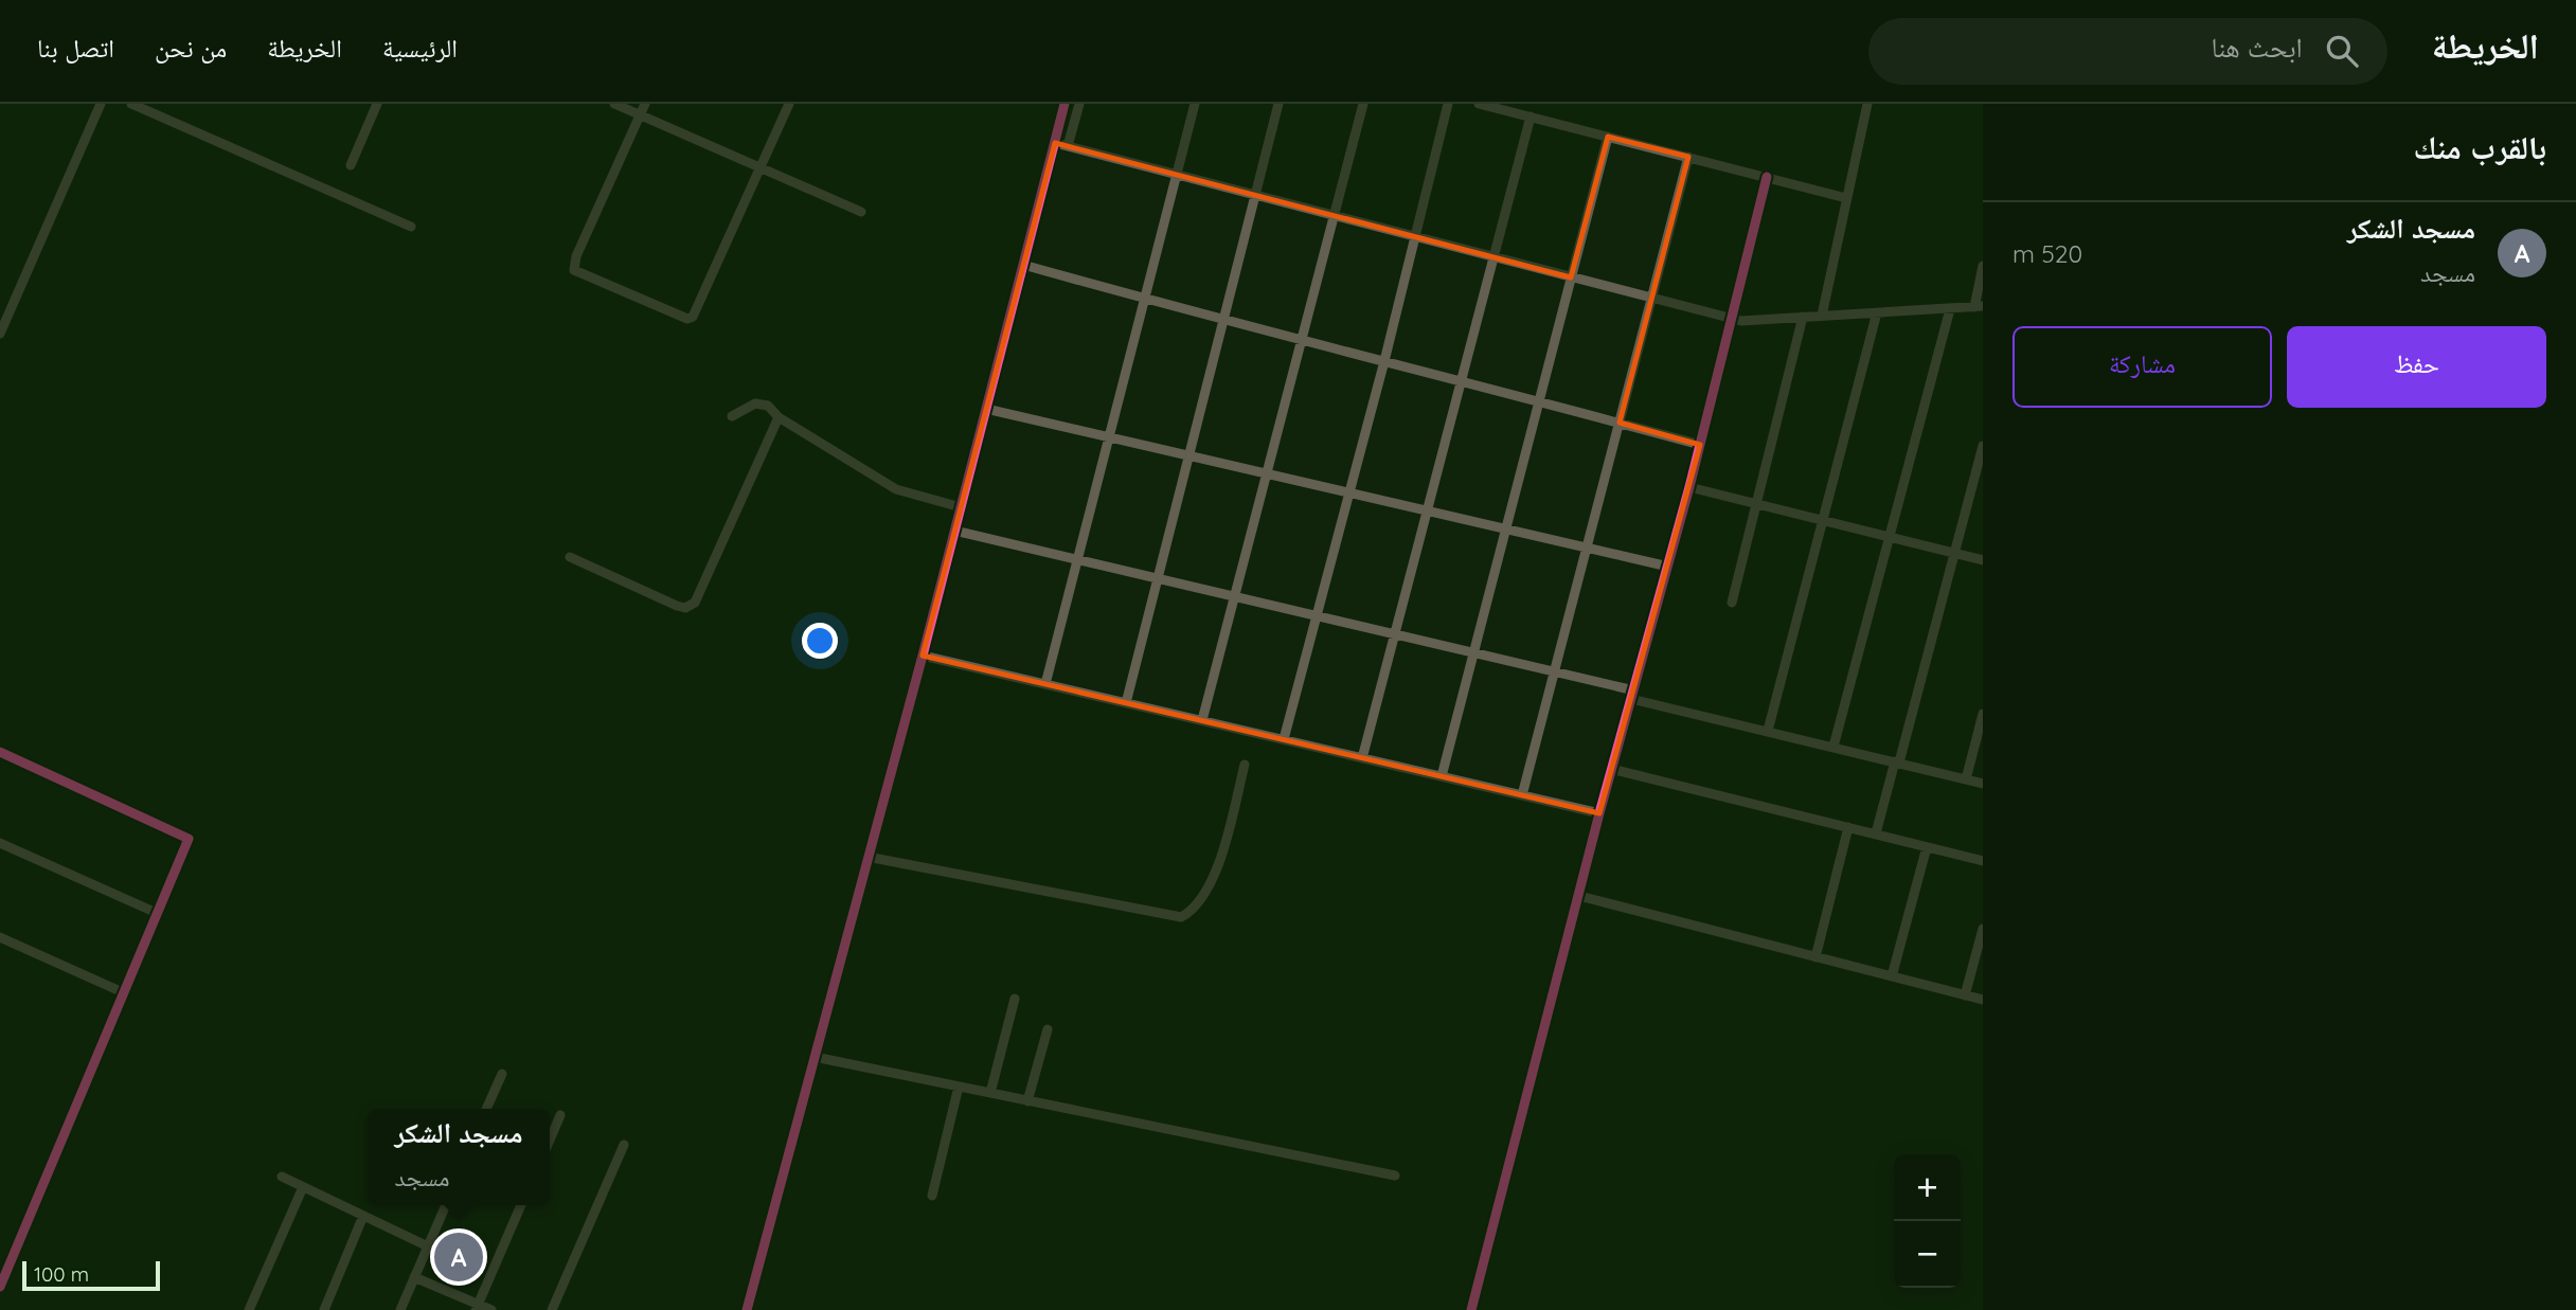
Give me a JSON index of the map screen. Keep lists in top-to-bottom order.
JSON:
{
  "scale_bar": "100 m",
  "page": {
    "header": "الخريطة",
    "search": "ابحث هنا",
    "nav": [
      "الرئيسية",
      "الخريطة",
      "من نحن",
      "اتصل بنا"
    ],
    "heading": "بالقرب منك",
    "list": [
      {
        "mark": "A",
        "name": "مسجد الشكر",
        "note": "مسجد",
        "value": "520 m"
      }
    ],
    "buttons": ["حفظ", "مشاركة"],
    "popup": ["مسجد الشكر", "مسجد"],
    "map_buttons": ["+", "−"],
    "pins": "A",
    "scale": "100 m"
  }
}
